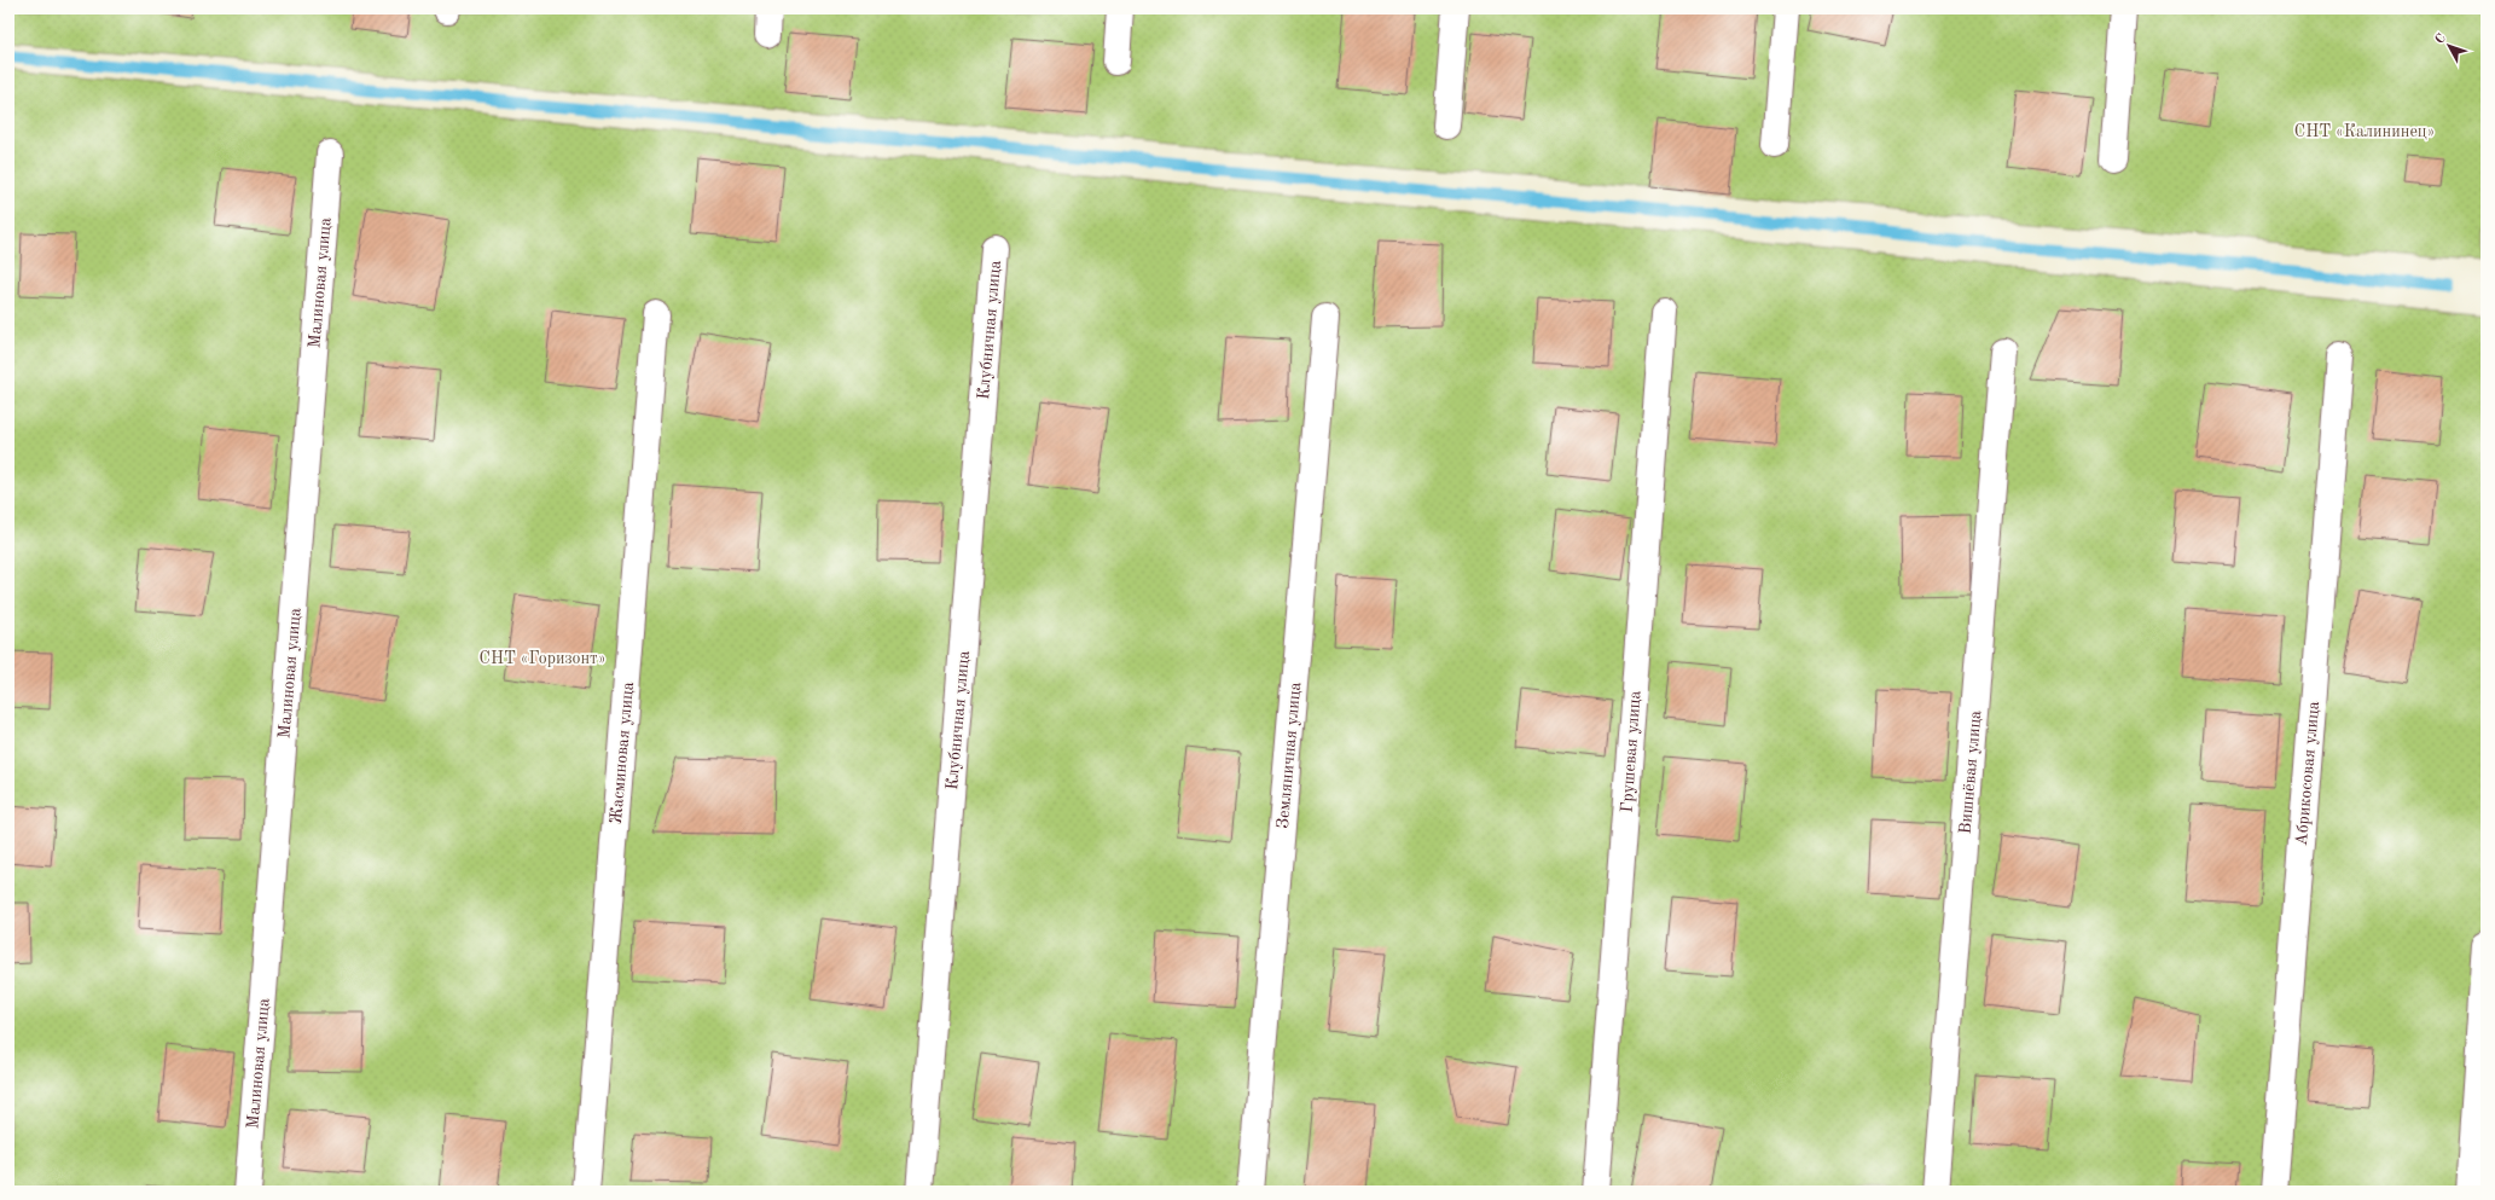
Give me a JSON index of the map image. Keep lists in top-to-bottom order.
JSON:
{
  "streets": {
    "street": [
      "Малиновая улица",
      "Клубничная улица",
      "Грушевая улица",
      "Жасминовая улица",
      "Земляничная улица",
      "Вишнёвая улица",
      "Абрикосовая улица"
    ]
  },
  "parks": ["СНТ «Калининец»", "СНТ «Горизонт»"],
  "north": "top left"
}
